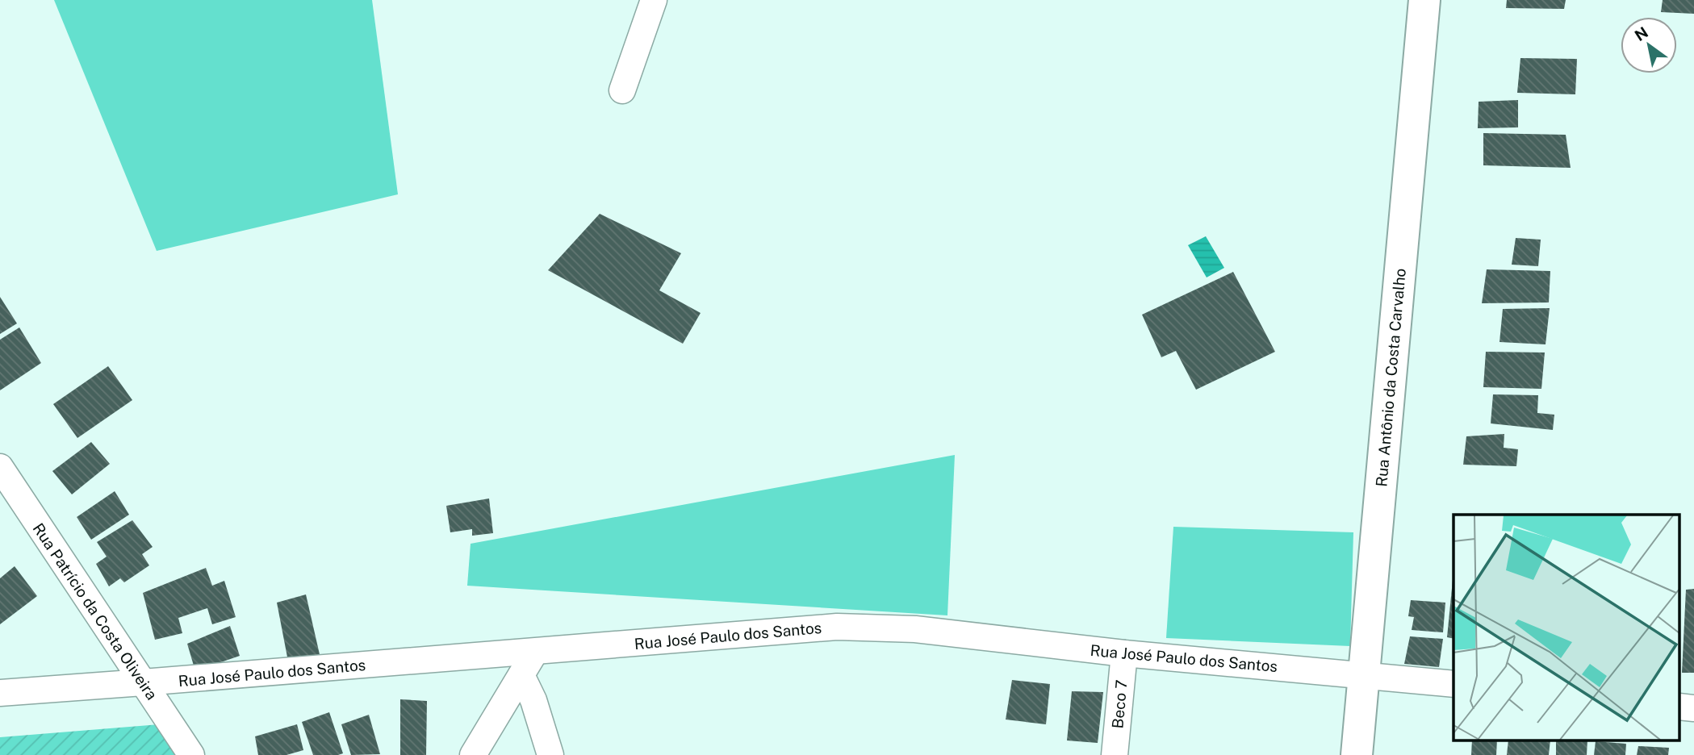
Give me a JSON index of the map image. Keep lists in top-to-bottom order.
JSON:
{
  "streets": {
    "street": [
      "Rua Antônio da Costa Carvalho",
      "Rua Patrício da Costa Oliveira",
      "Rua José Paulo dos Santos",
      "Beco 7"
    ]
  },
  "crossings": [
    ["Rua Antônio da Costa Carvalho", "Rua José Paulo dos Santos"],
    ["Rua Patrício da Costa Oliveira", "Rua José Paulo dos Santos"],
    ["Rua José Paulo dos Santos", "Beco 7"]
  ],
  "north": "top left"
}
